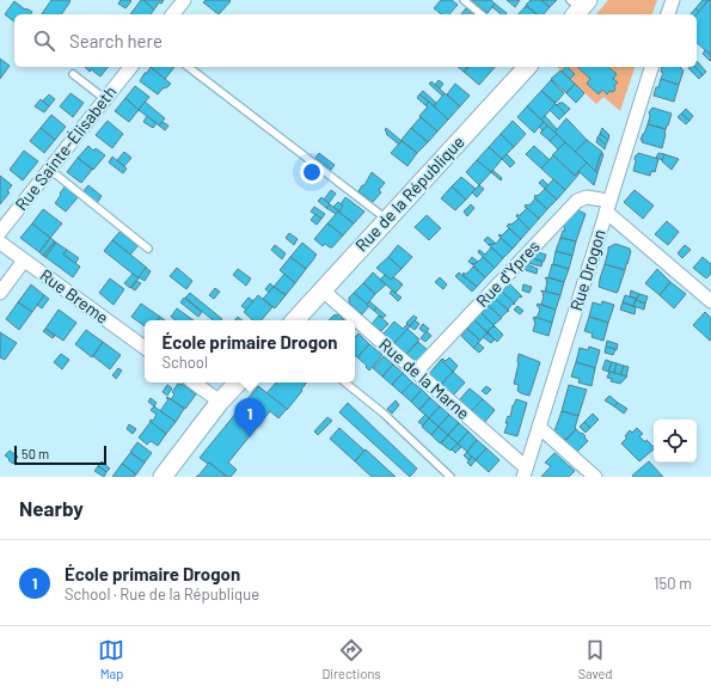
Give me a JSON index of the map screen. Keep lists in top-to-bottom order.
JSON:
{
  "streets": {
    "street": [
      "Rue Sainte-Élisabeth",
      "Rue de la République",
      "Rue Drogon",
      "Rue d'Ypres",
      "Rue Breme",
      "Rue de la Marne"
    ]
  },
  "crossings": [
    ["Rue de la République", "Rue de la Marne"],
    ["Rue Drogon", "Rue d'Ypres"],
    ["Rue Drogon", "Rue de la Marne"],
    ["Rue d'Ypres", "Rue de la Marne"]
  ],
  "scale_bar": "50 m",
  "page": {
    "search": "Search here",
    "popup": ["École primaire Drogon", "School"],
    "pins": "1",
    "scale": "50 m",
    "heading": "Nearby",
    "list": [
      {
        "mark": "1",
        "name": "École primaire Drogon",
        "note": "School · Rue de la République",
        "value": "150 m"
      }
    ],
    "nav": ["Map", "Directions", "Saved"]
  }
}
